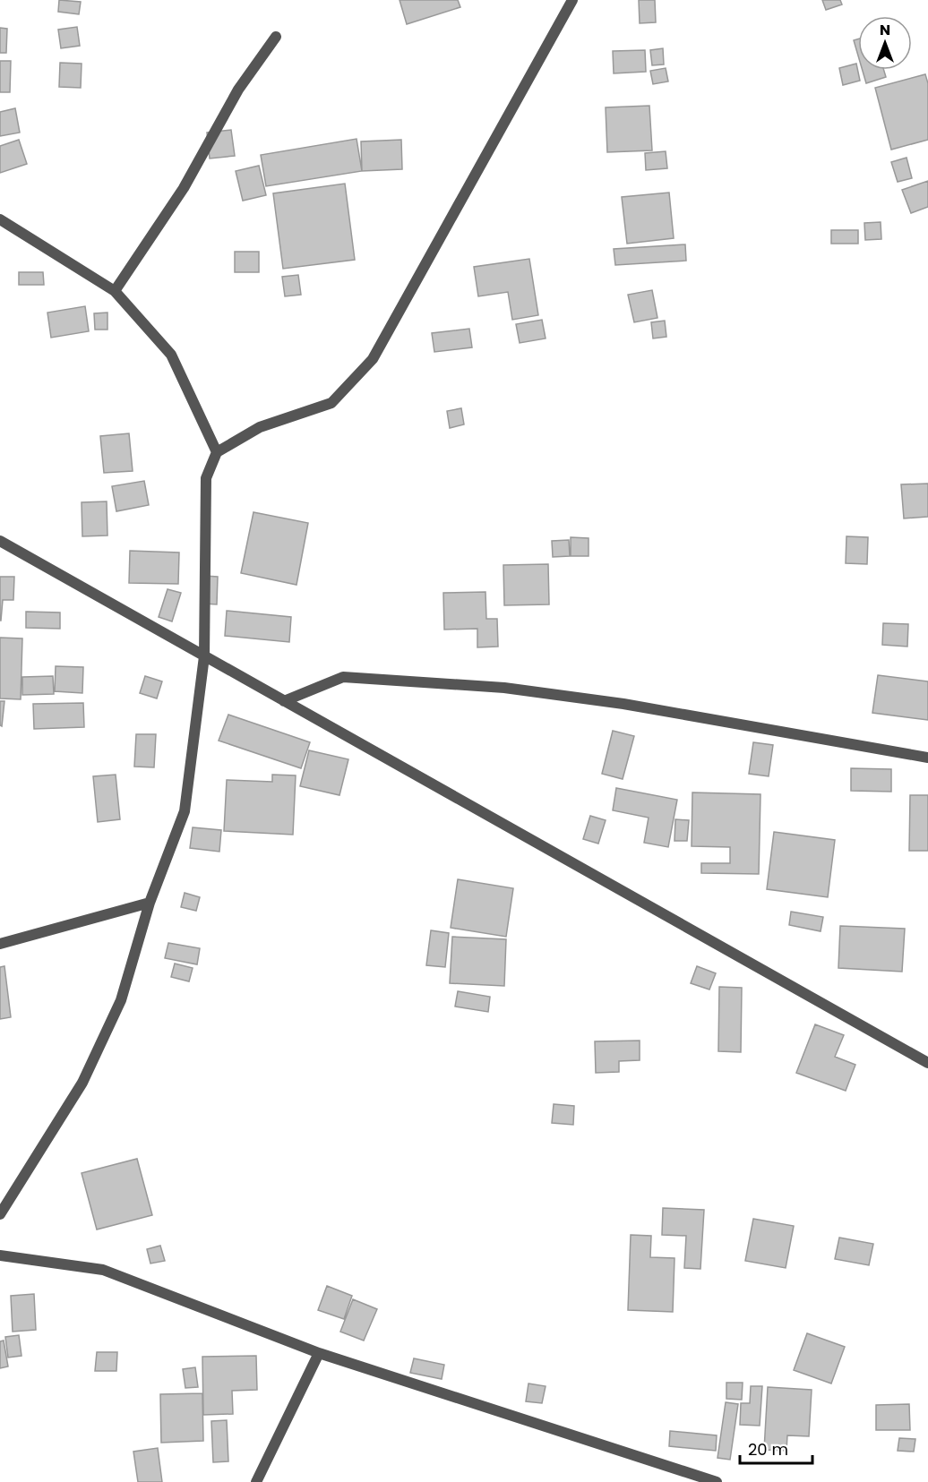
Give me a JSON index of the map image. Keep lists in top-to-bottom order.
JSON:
{
  "scale_bar": "20 m",
  "north": "top"
}
